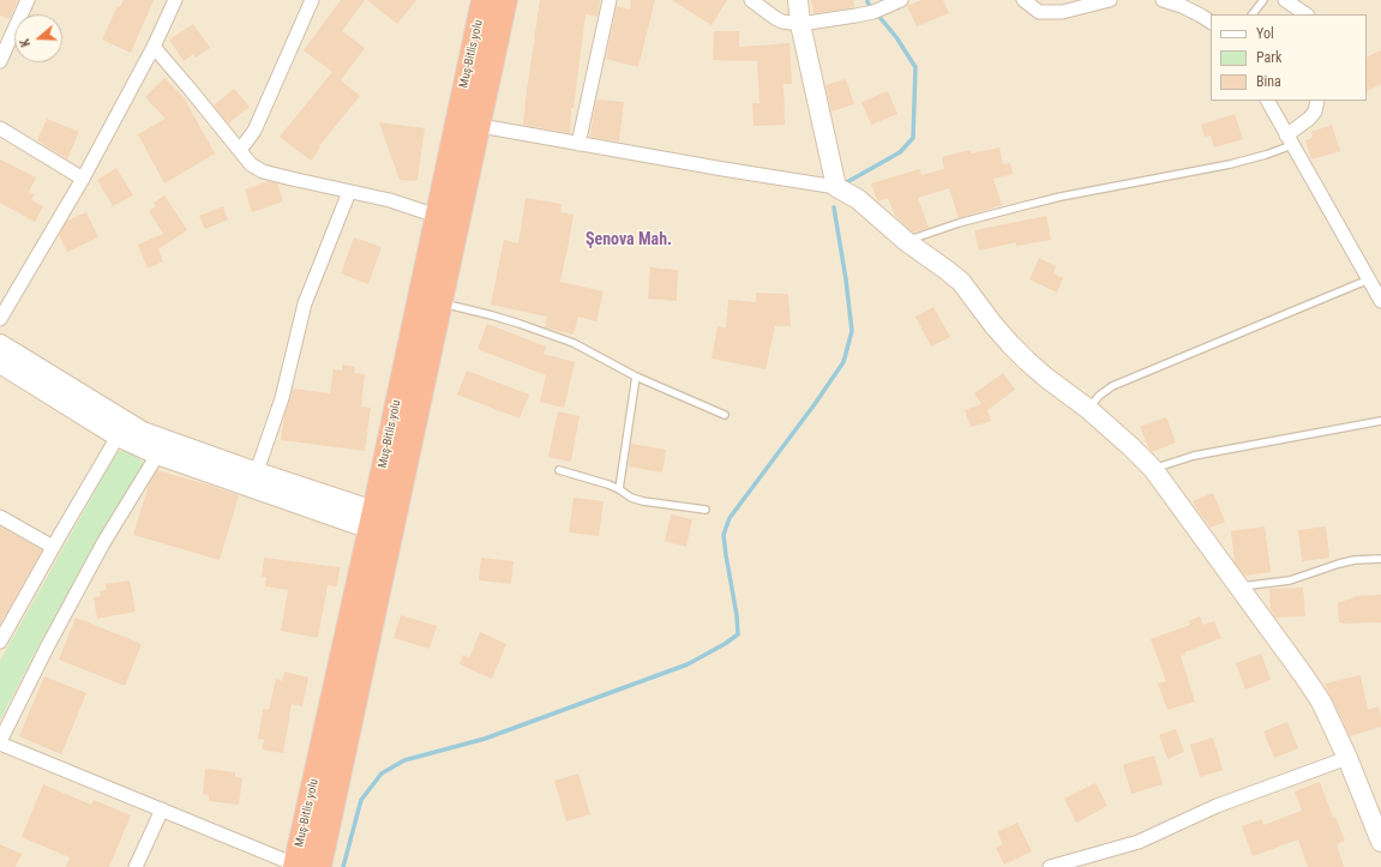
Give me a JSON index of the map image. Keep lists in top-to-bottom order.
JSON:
{
  "streets": {
    "highway": ["Muş-Bitlis yolu"]
  },
  "districts": ["Şenova Mah."],
  "legend": ["Yol", "Park", "Bina"],
  "north": "left"
}
